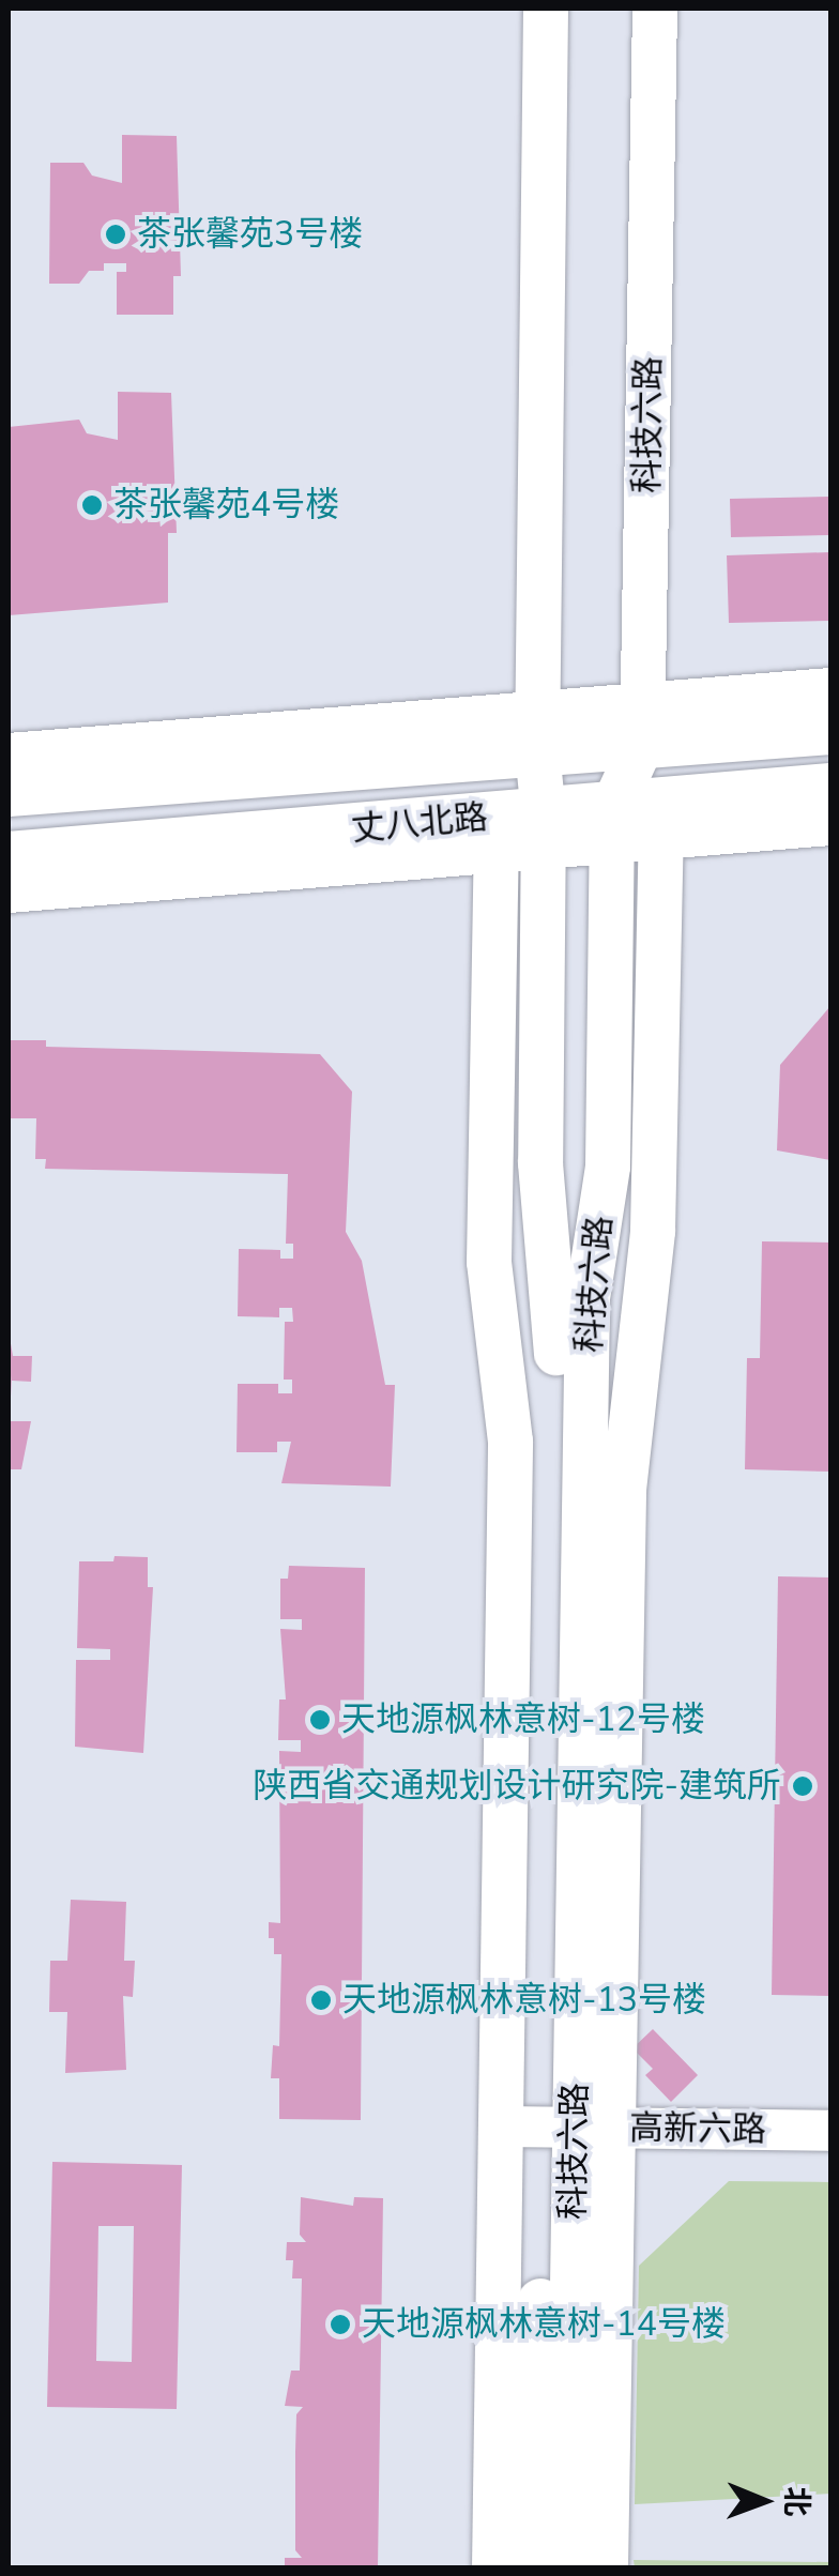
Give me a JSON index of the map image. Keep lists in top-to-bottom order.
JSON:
{
  "streets": {
    "main road": ["科技六路", "丈八北路"],
    "street": ["高新六路"]
  },
  "crossings": [
    ["科技六路", "丈八北路"],
    ["科技六路", "高新六路"]
  ],
  "places": [
    "茶张馨苑3号楼",
    "茶张馨苑4号楼",
    "天地源枫林意树-12号楼",
    "陕西省交通规划设计研究院-建筑所",
    "天地源枫林意树-13号楼",
    "天地源枫林意树-14号楼"
  ],
  "north": "right"
}
